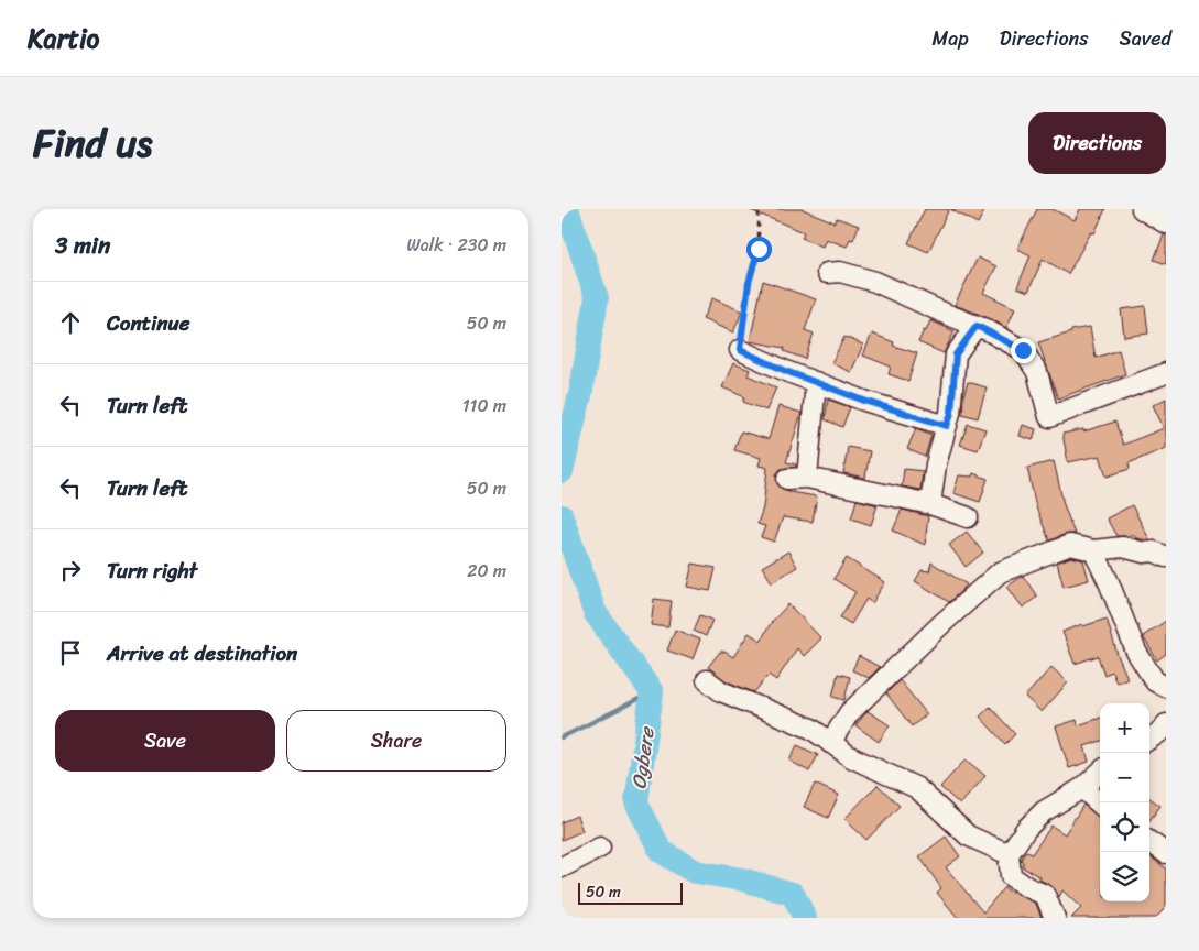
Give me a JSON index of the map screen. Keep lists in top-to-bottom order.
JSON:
{
  "water": ["Ogbere"],
  "scale_bar": "50 m",
  "page": {
    "header": "Kartio",
    "nav": ["Map", "Directions", "Saved"],
    "title": "Find us",
    "buttons": [
      "Directions",
      ["Save", "Share"]
    ],
    "heading": ["3 min", "Walk · 230 m"],
    "list": [
      ["Continue", "50 m"],
      ["Turn left", "110 m"],
      ["Turn left", "50 m"],
      ["Turn right", "20 m"],
      "Arrive at destination"
    ],
    "map_buttons": ["+", "−"],
    "scale": "50 m"
  }
}
